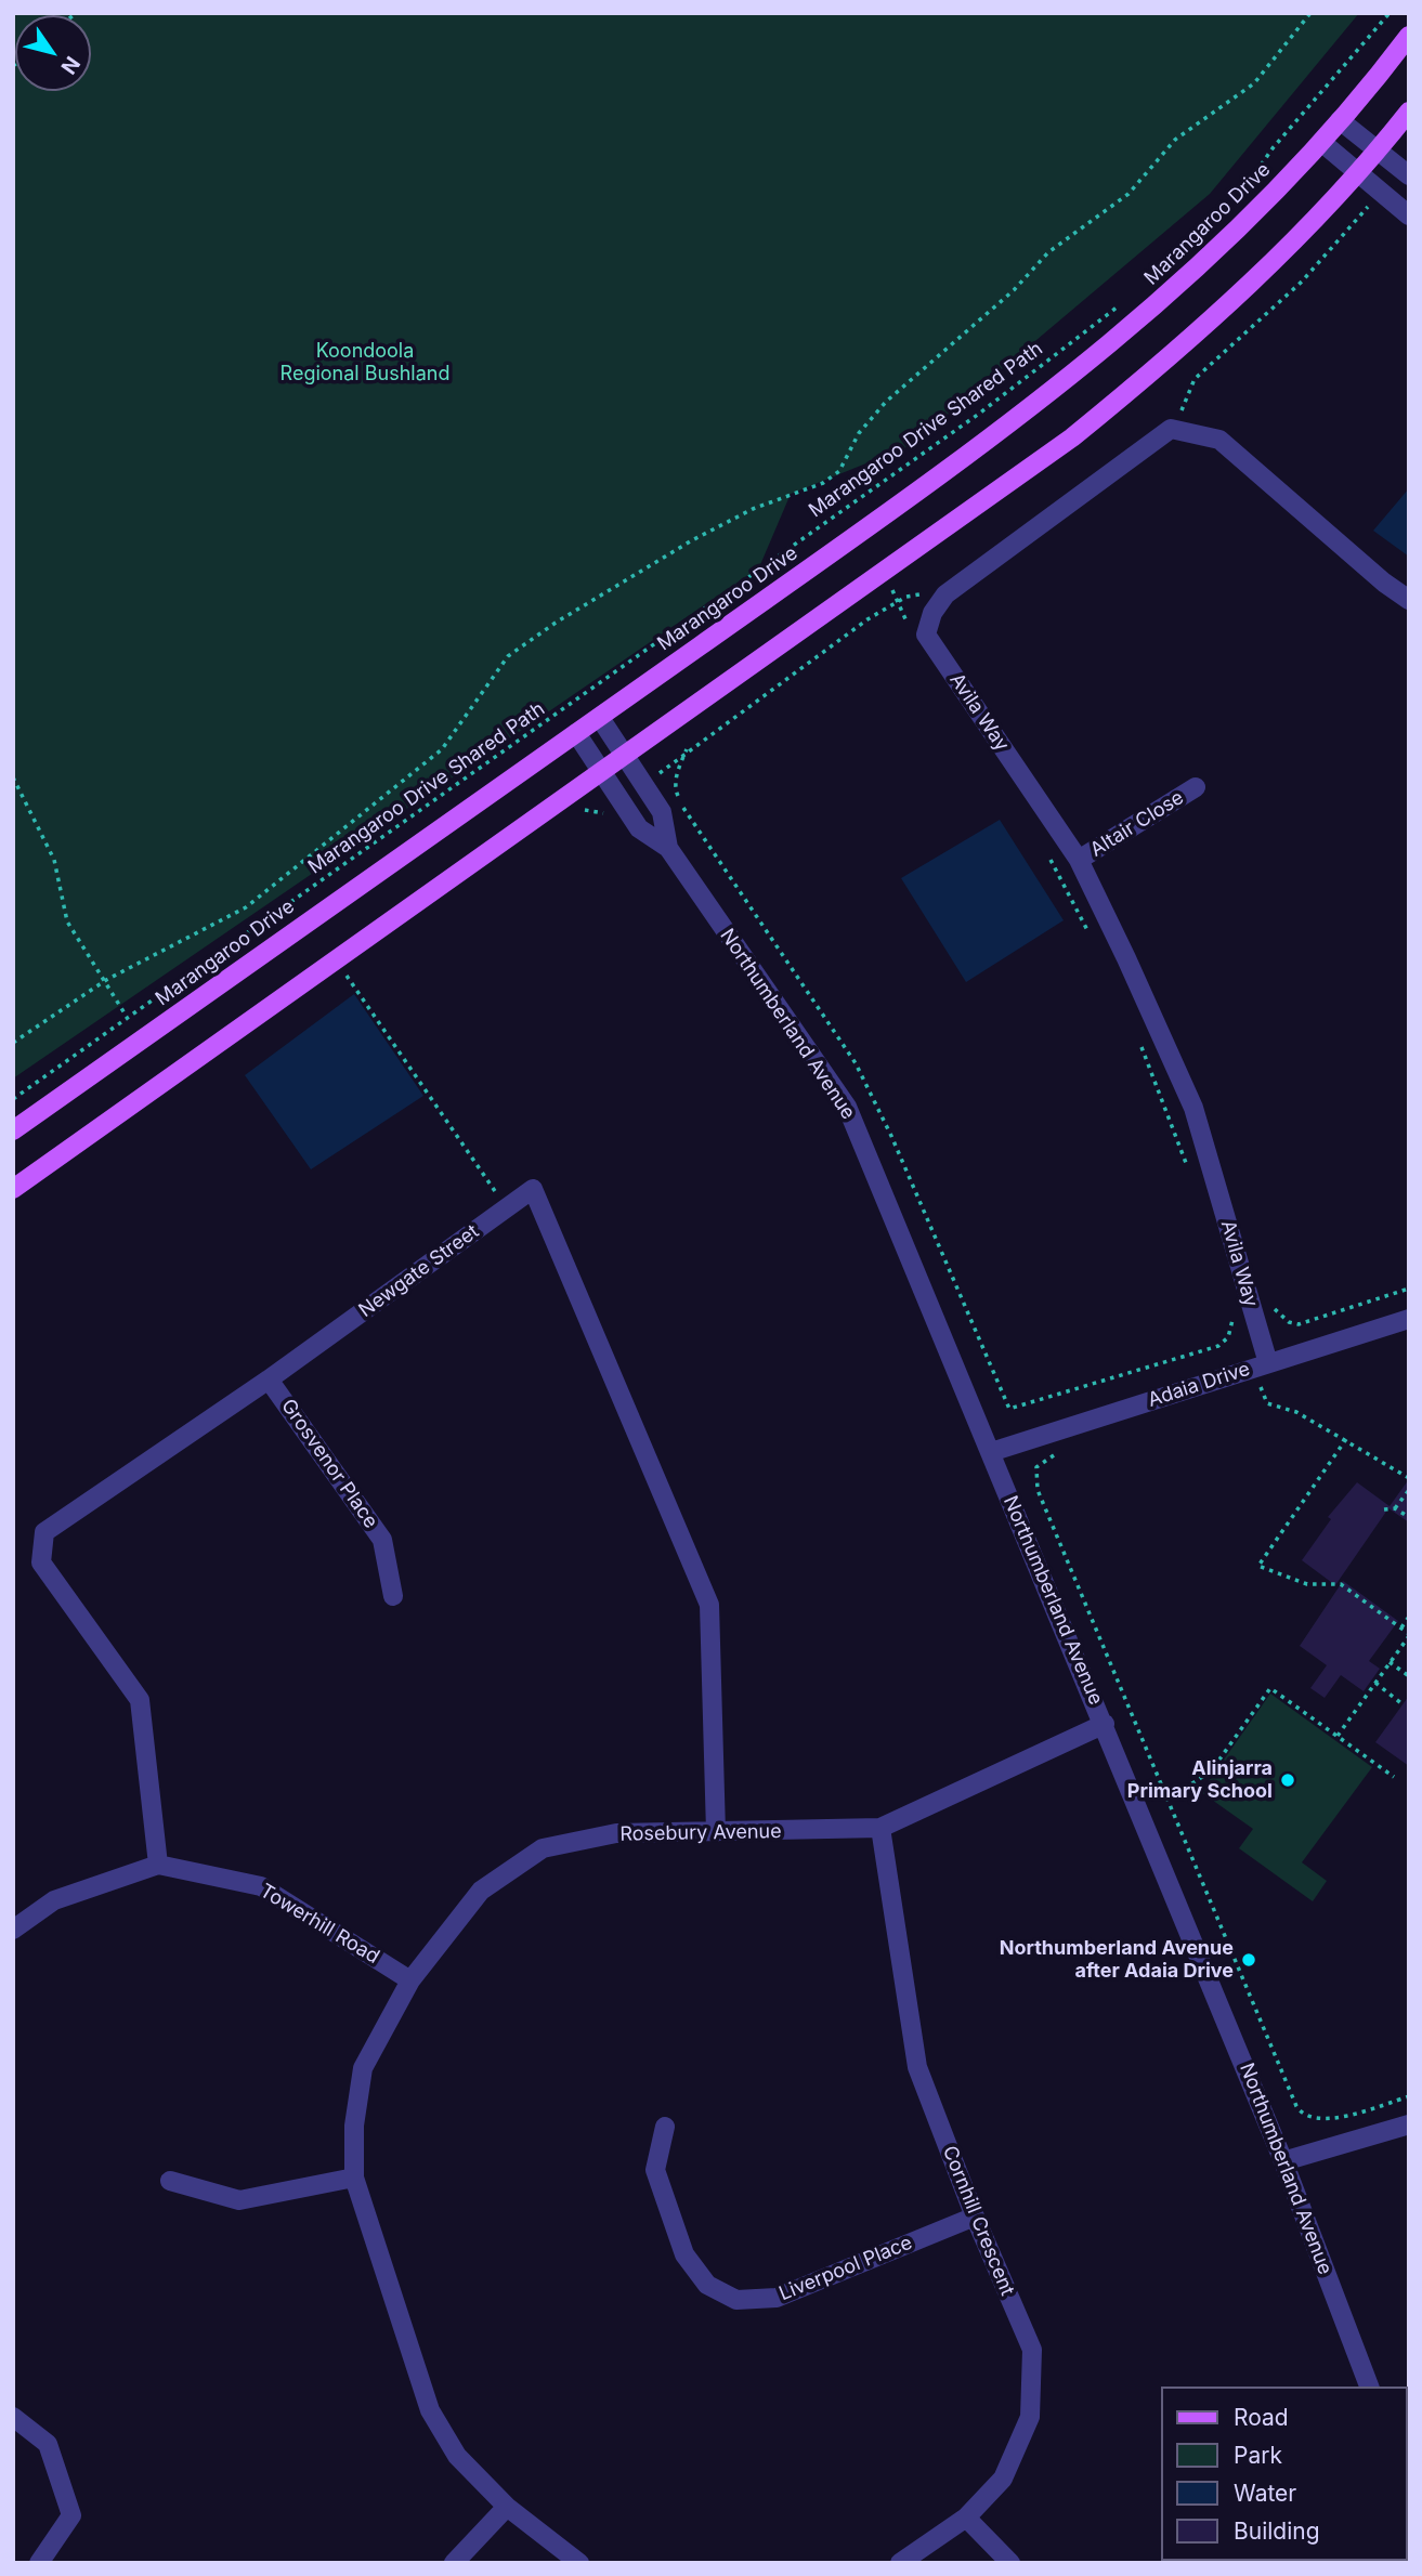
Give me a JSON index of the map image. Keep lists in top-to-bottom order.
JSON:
{
  "streets": {
    "main road": ["Marangaroo Drive"],
    "street": [
      "Avila Way",
      "Altair Close",
      "Northumberland Avenue",
      "Newgate Street",
      "Adaia Drive",
      "Grosvenor Place",
      "Rosebury Avenue",
      "Towerhill Road",
      "Cornhill Crescent",
      "Liverpool Place"
    ],
    "path": ["Marangaroo Drive Shared Path"]
  },
  "crossings": [
    ["Marangaroo Drive", "Northumberland Avenue"],
    ["Avila Way", "Altair Close"],
    ["Avila Way", "Adaia Drive"],
    ["Northumberland Avenue", "Adaia Drive"],
    ["Northumberland Avenue", "Rosebury Avenue"],
    ["Newgate Street", "Grosvenor Place"],
    ["Newgate Street", "Rosebury Avenue"],
    ["Newgate Street", "Towerhill Road"],
    ["Rosebury Avenue", "Towerhill Road"],
    ["Rosebury Avenue", "Cornhill Crescent"],
    ["Cornhill Crescent", "Liverpool Place"]
  ],
  "parks": ["Koondoola Regional Bushland"],
  "places": ["Alinjarra Primary School", "Northumberland Avenue after Adaia Drive"],
  "legend": [
    "Road",
    "Park",
    "Water",
    "Building"
  ],
  "north": "bottom right"
}
